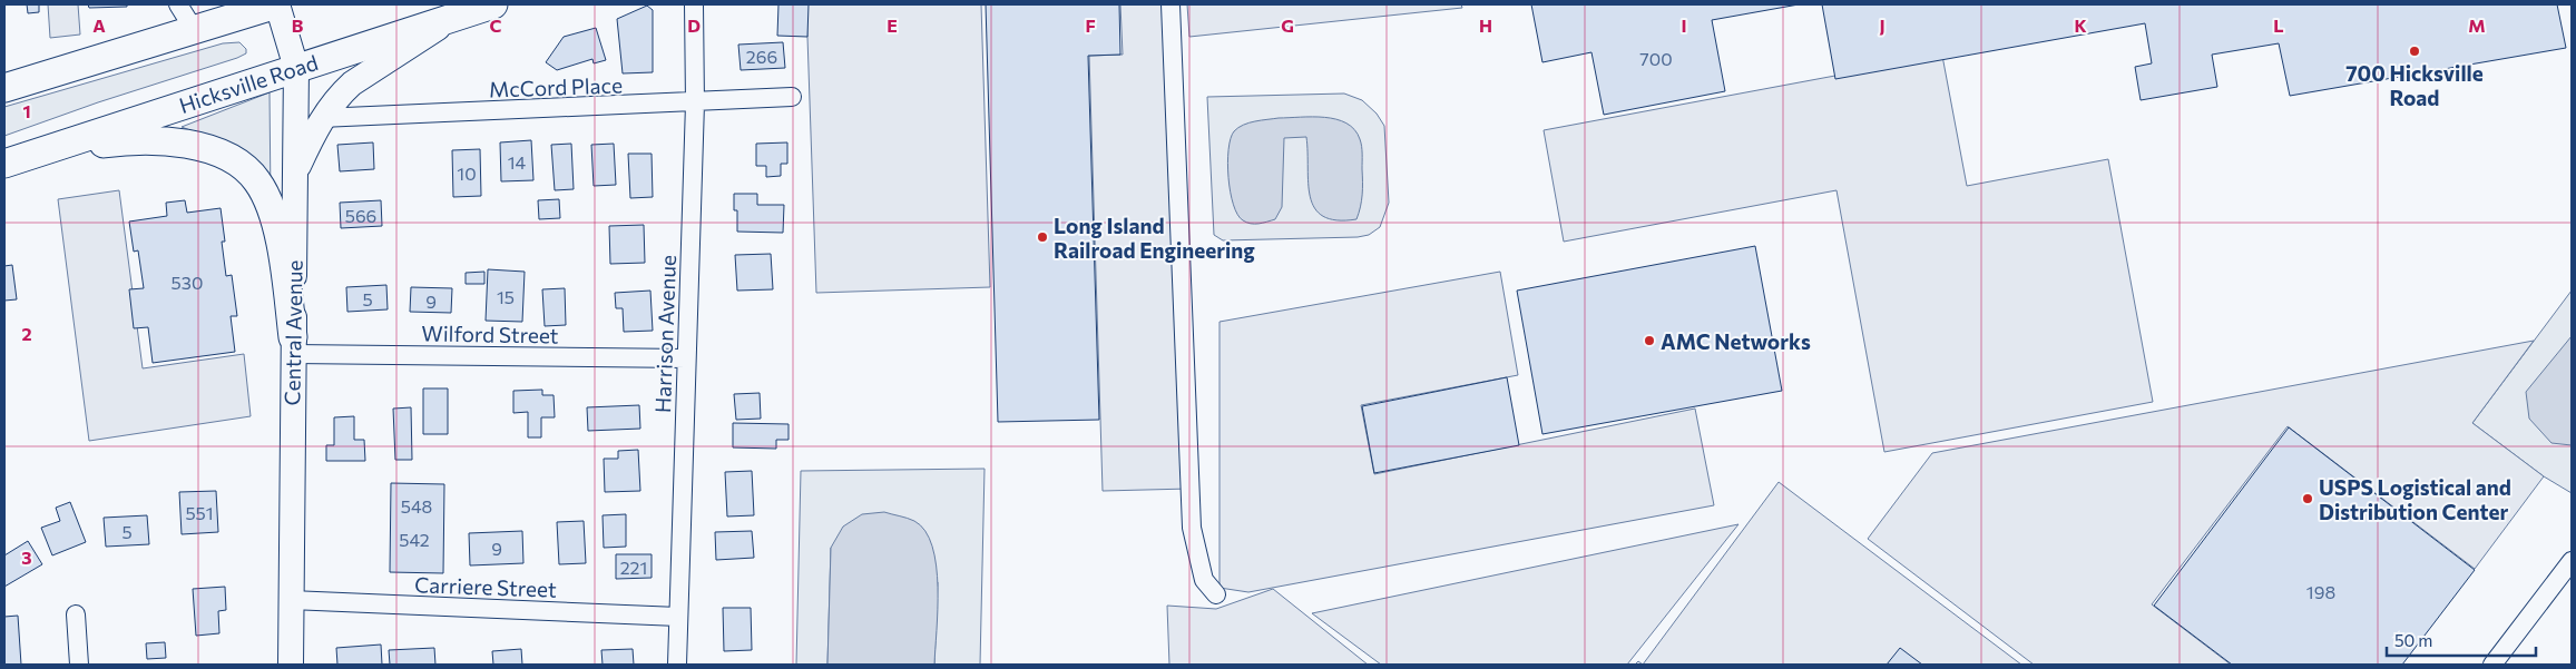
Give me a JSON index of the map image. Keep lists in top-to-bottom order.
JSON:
{
  "streets": {
    "main road": ["Hicksville Road", "Central Avenue"],
    "street": [
      "McCord Place",
      "Wilford Street",
      "Harrison Avenue",
      "Carriere Street"
    ]
  },
  "crossings": [
    ["Hicksville Road", "Central Avenue"],
    ["McCord Place", "Harrison Avenue"],
    ["Central Avenue", "Wilford Street"],
    ["Central Avenue", "Carriere Street"],
    ["Wilford Street", "Harrison Avenue"],
    ["Harrison Avenue", "Carriere Street"]
  ],
  "places": [
    "700 Hicksville Road",
    "Long Island Railroad Engineering",
    "AMC Networks",
    "USPS Logistical and Distribution Center"
  ],
  "house_numbers": [
    "266",
    "700",
    "14",
    "10",
    "566",
    "530",
    "15",
    "5",
    "9",
    "548",
    "551",
    "5",
    "542",
    "9",
    "221",
    "198"
  ],
  "scale_bar": "50 m",
  "grid": {
    "columns": [
      "A",
      "B",
      "C",
      "D",
      "E",
      "F",
      "G",
      "H",
      "I",
      "J",
      "K",
      "L",
      "M"
    ],
    "rows": ["1", "2", "3"]
  }
}
